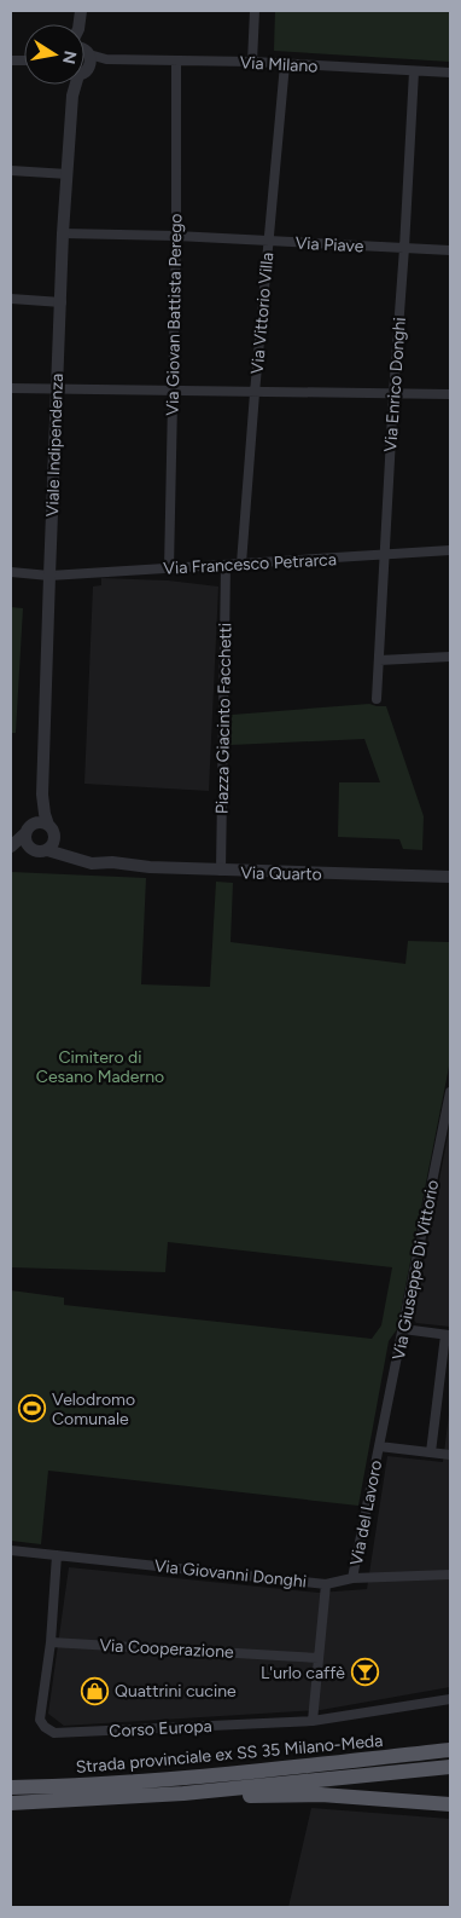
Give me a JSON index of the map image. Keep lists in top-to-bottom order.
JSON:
{
  "streets": {
    "highway": ["Strada provinciale ex SS 35 Milano-Meda"],
    "street": [
      "Via Milano",
      "Via Piave",
      "Via Vittorio Villa",
      "Via Giovan Battista Perego",
      "Via Enrico Donghi",
      "Viale Indipendenza",
      "Via Francesco Petrarca",
      "Piazza Giacinto Facchetti",
      "Via Quarto",
      "Via Giuseppe Di Vittorio",
      "Via del Lavoro",
      "Via Giovanni Donghi",
      "Via Cooperazione",
      "Corso Europa"
    ]
  },
  "crossings": [
    ["Via Milano", "Via Vittorio Villa"],
    ["Via Milano", "Via Giovan Battista Perego"],
    ["Via Milano", "Via Enrico Donghi"],
    ["Via Piave", "Via Vittorio Villa"],
    ["Via Piave", "Via Giovan Battista Perego"],
    ["Via Piave", "Via Enrico Donghi"],
    ["Via Piave", "Viale Indipendenza"],
    ["Via Vittorio Villa", "Via Francesco Petrarca"],
    ["Via Giovan Battista Perego", "Via Francesco Petrarca"],
    ["Via Enrico Donghi", "Via Francesco Petrarca"],
    ["Viale Indipendenza", "Via Francesco Petrarca"],
    ["Viale Indipendenza", "Via Quarto"],
    ["Via Francesco Petrarca", "Piazza Giacinto Facchetti"],
    ["Piazza Giacinto Facchetti", "Via Quarto"],
    ["Via Giuseppe Di Vittorio", "Via del Lavoro"],
    ["Via del Lavoro", "Via Giovanni Donghi"],
    ["Via Giovanni Donghi", "Corso Europa"],
    ["Via Cooperazione", "Corso Europa"]
  ],
  "parks": ["Cimitero di Cesano Maderno"],
  "places": {
    "sports": ["Velodromo Comunale"],
    "bar": ["L'urlo caffè"],
    "shop": ["Quattrini cucine"]
  },
  "north": "right"
}
